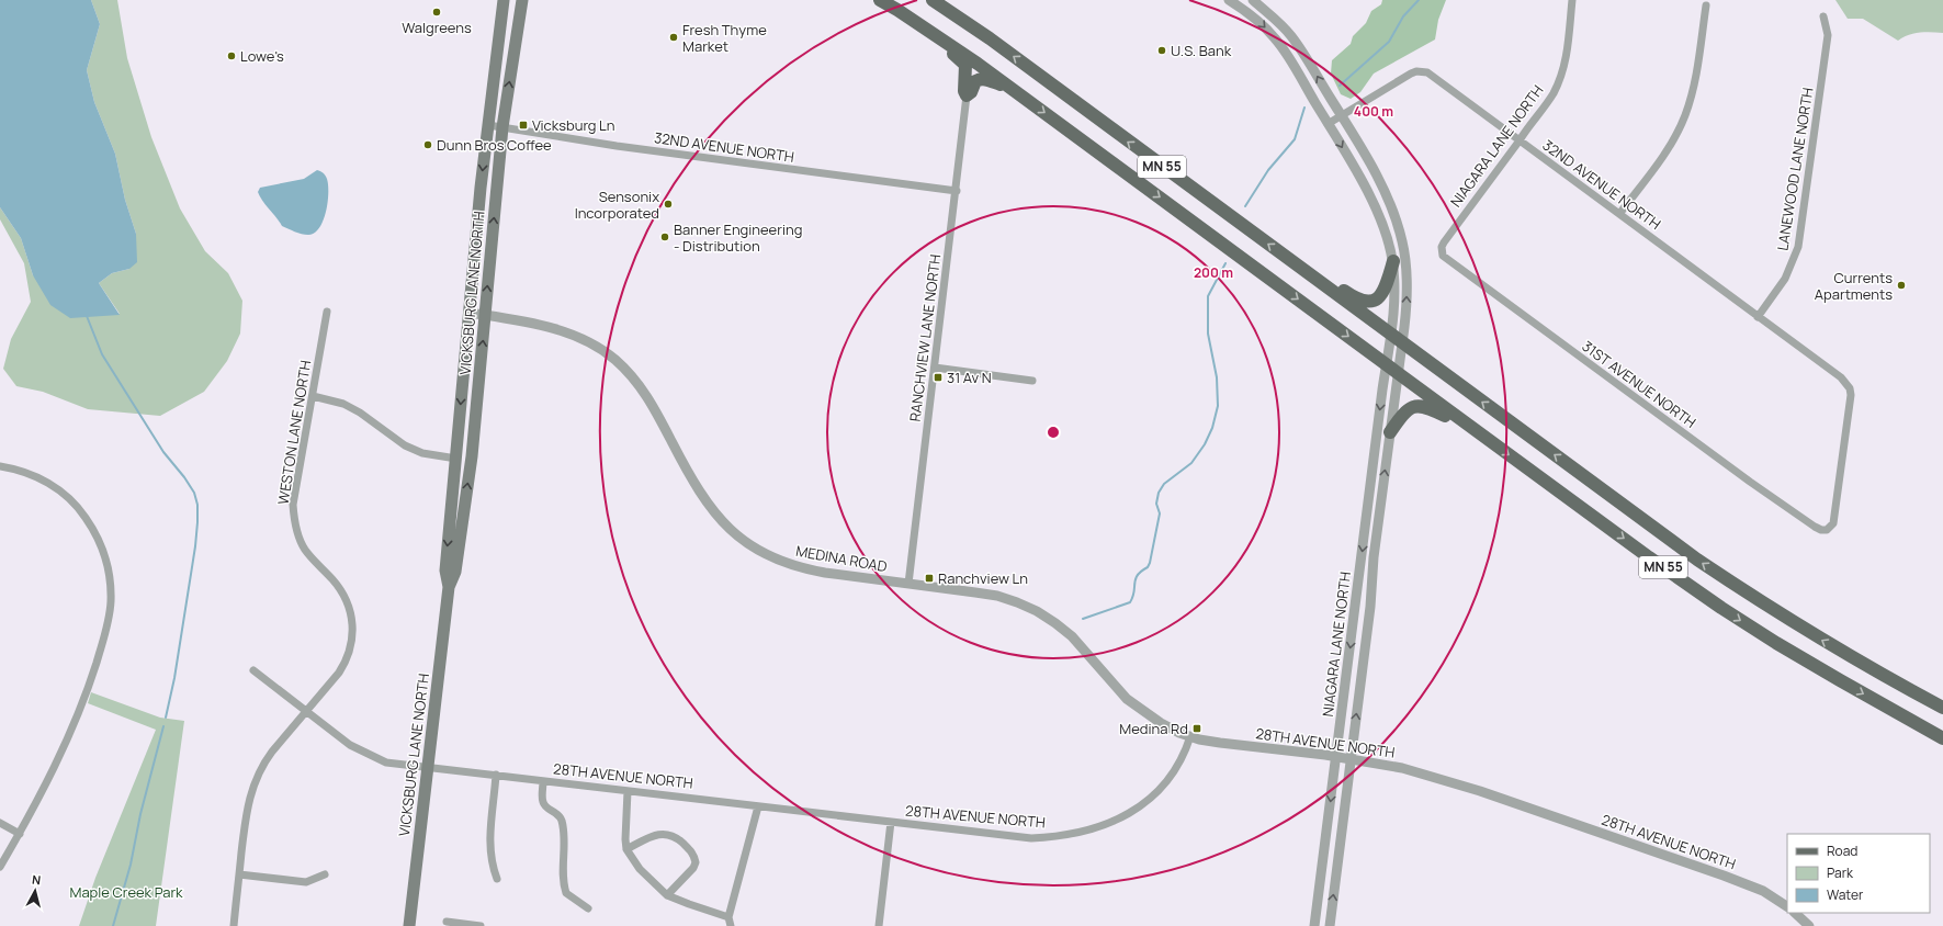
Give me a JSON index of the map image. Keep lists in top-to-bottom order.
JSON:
{
  "streets": {
    "main road": ["MN 55", "VICKSBURG LANE NORTH"],
    "street": [
      "NIAGARA LANE NORTH",
      "32ND AVENUE NORTH",
      "LANEWOOD LANE NORTH",
      "RANCHVIEW LANE NORTH",
      "31ST AVENUE NORTH",
      "WESTON LANE NORTH",
      "MEDINA ROAD",
      "28TH AVENUE NORTH"
    ]
  },
  "crossings": [
    ["NIAGARA LANE NORTH", "32ND AVENUE NORTH"],
    ["NIAGARA LANE NORTH", "MN 55"],
    ["NIAGARA LANE NORTH", "31ST AVENUE NORTH"],
    ["NIAGARA LANE NORTH", "28TH AVENUE NORTH"],
    ["32ND AVENUE NORTH", "LANEWOOD LANE NORTH"],
    ["32ND AVENUE NORTH", "VICKSBURG LANE NORTH"],
    ["32ND AVENUE NORTH", "RANCHVIEW LANE NORTH"],
    ["32ND AVENUE NORTH", "31ST AVENUE NORTH"],
    ["VICKSBURG LANE NORTH", "MEDINA ROAD"],
    ["VICKSBURG LANE NORTH", "28TH AVENUE NORTH"],
    ["RANCHVIEW LANE NORTH", "MEDINA ROAD"],
    ["WESTON LANE NORTH", "28TH AVENUE NORTH"],
    ["MEDINA ROAD", "28TH AVENUE NORTH"]
  ],
  "parks": ["Maple Creek Park"],
  "places": {
    "other": [
      "Walgreens",
      "Fresh Thyme Market",
      "U.S. Bank",
      "Lowe's",
      "Dunn Bros Coffee",
      "Sensonix Incorporated",
      "Banner Engineering - Distribution",
      "Currents Apartments"
    ],
    "transit": [
      "Vicksburg Ln",
      "31 Av N",
      "Ranchview Ln",
      "Medina Rd"
    ]
  },
  "legend": ["Road", "Park", "Water"],
  "north": "top",
  "rings": ["400 m", "200 m"]
}
